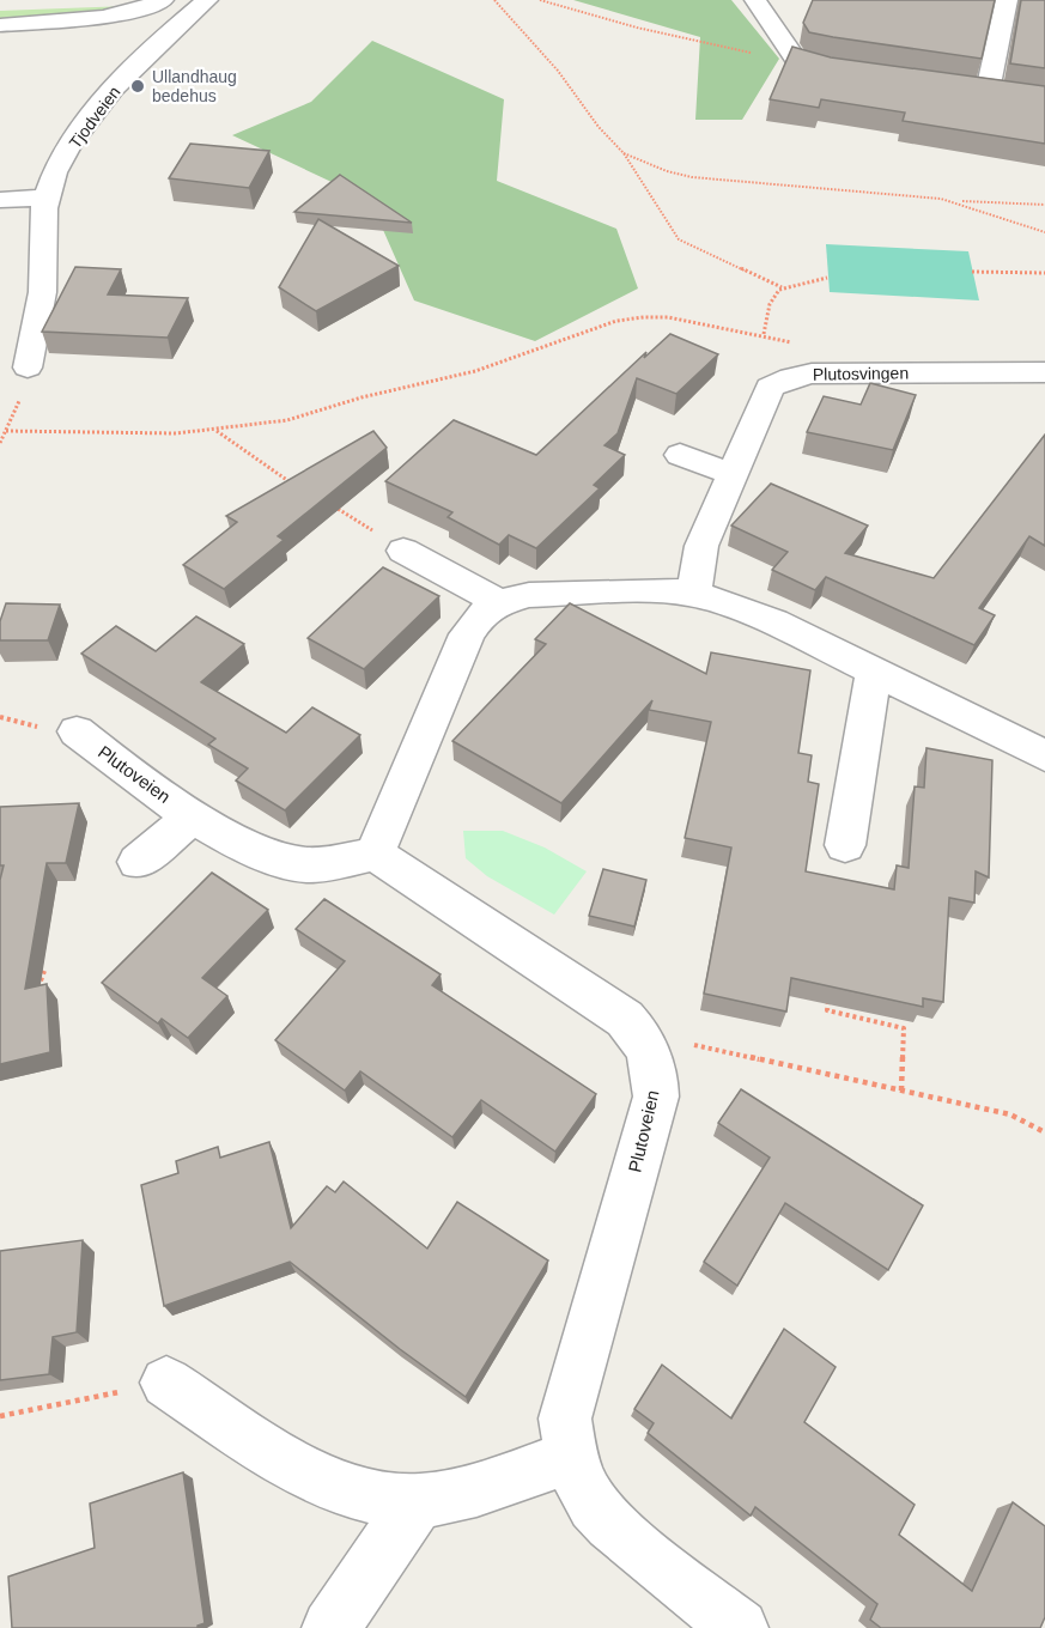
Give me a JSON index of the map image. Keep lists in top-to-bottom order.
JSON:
{
  "streets": {
    "street": ["Tjodveien", "Plutosvingen", "Plutoveien"]
  },
  "places": ["Ullandhaug bedehus"]
}
